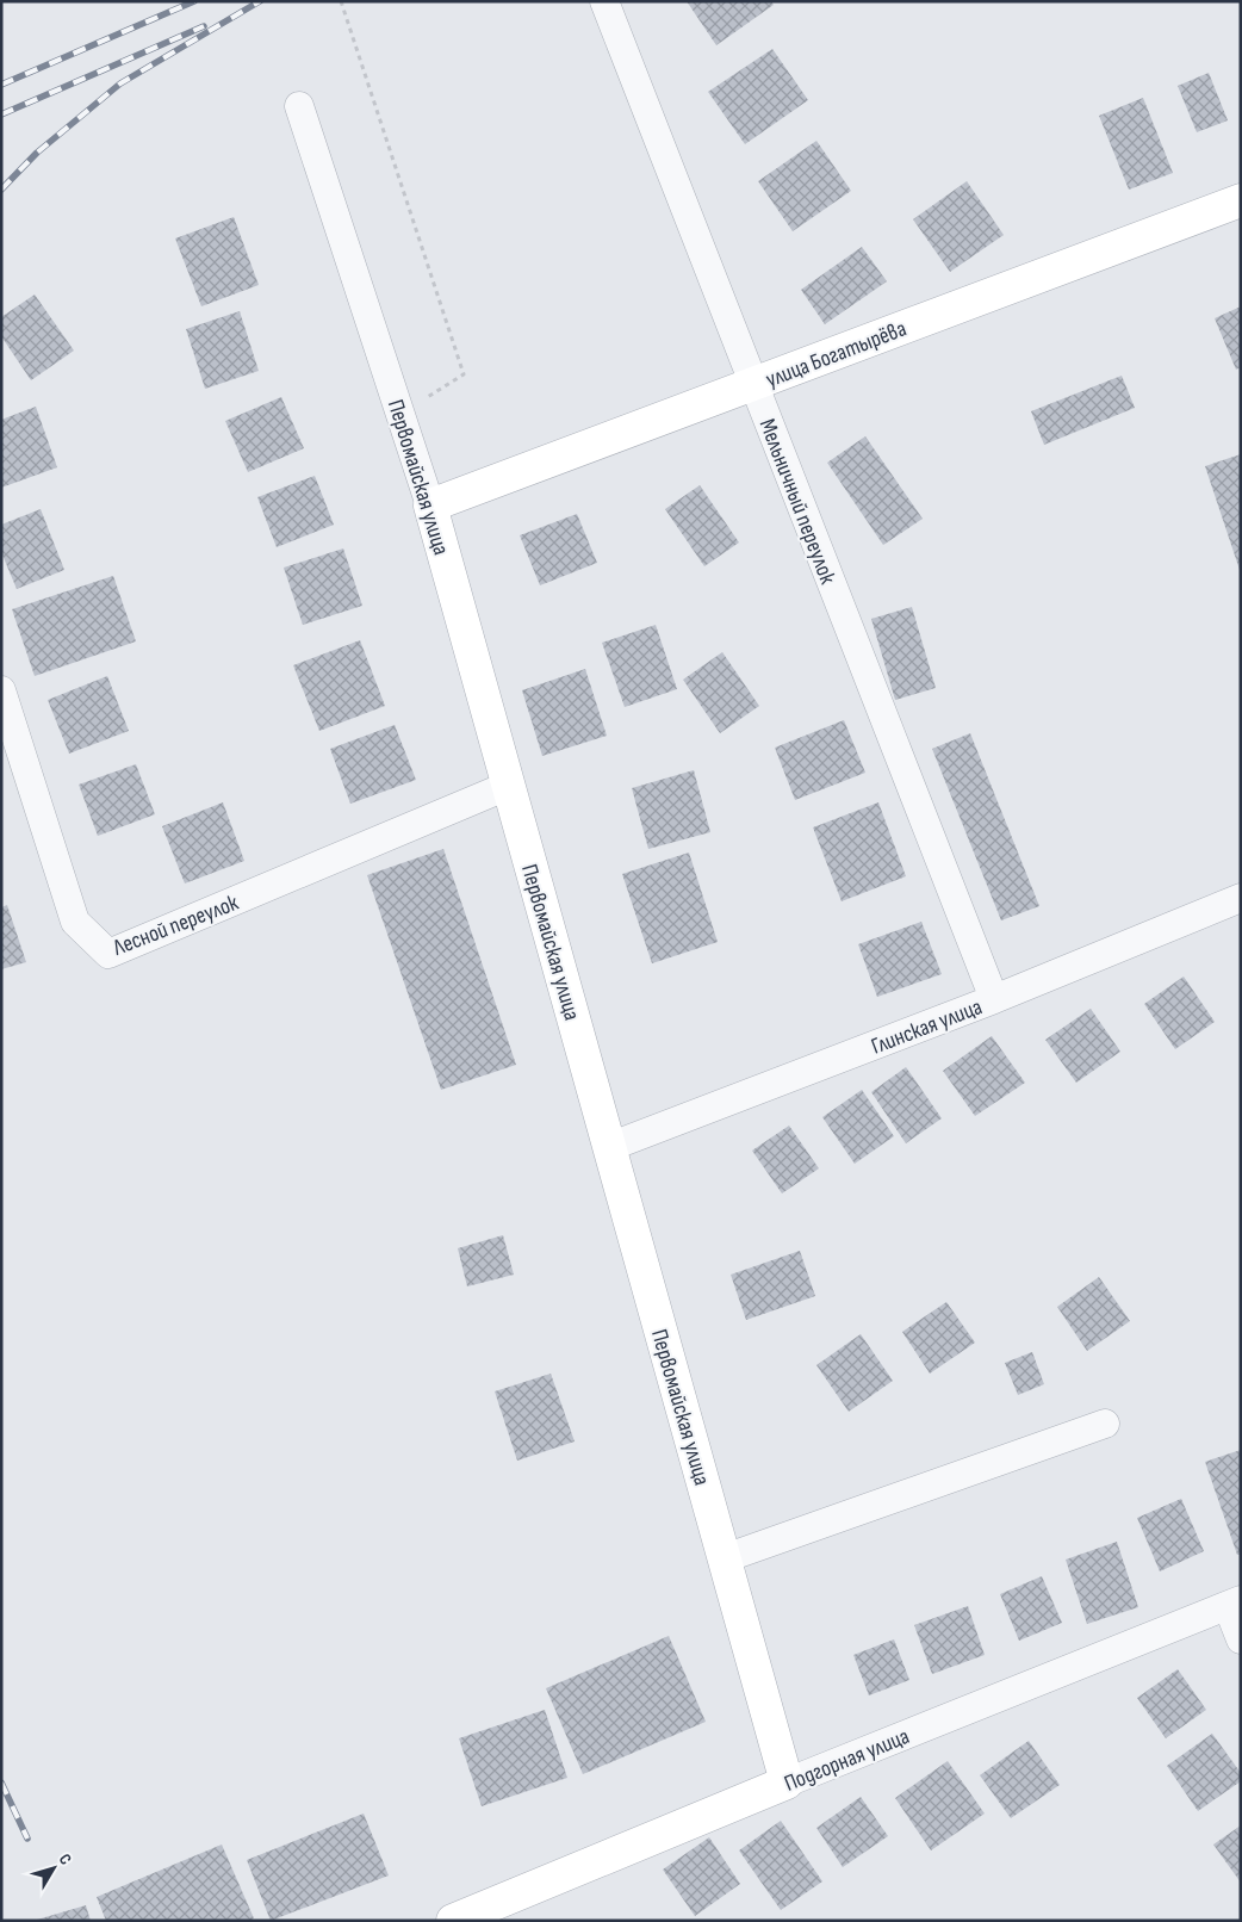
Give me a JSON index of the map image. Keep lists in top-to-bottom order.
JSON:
{
  "streets": {
    "street": [
      "улица Богатырёва",
      "Первомайская улица",
      "Мельничный переулок",
      "Лесной переулок",
      "Глинская улица",
      "Подгорная улица"
    ]
  },
  "crossings": [
    ["улица Богатырёва", "Первомайская улица"],
    ["улица Богатырёва", "Мельничный переулок"],
    ["Первомайская улица", "Лесной переулок"],
    ["Первомайская улица", "Глинская улица"],
    ["Первомайская улица", "Подгорная улица"],
    ["Мельничный переулок", "Глинская улица"]
  ],
  "north": "top right"
}
